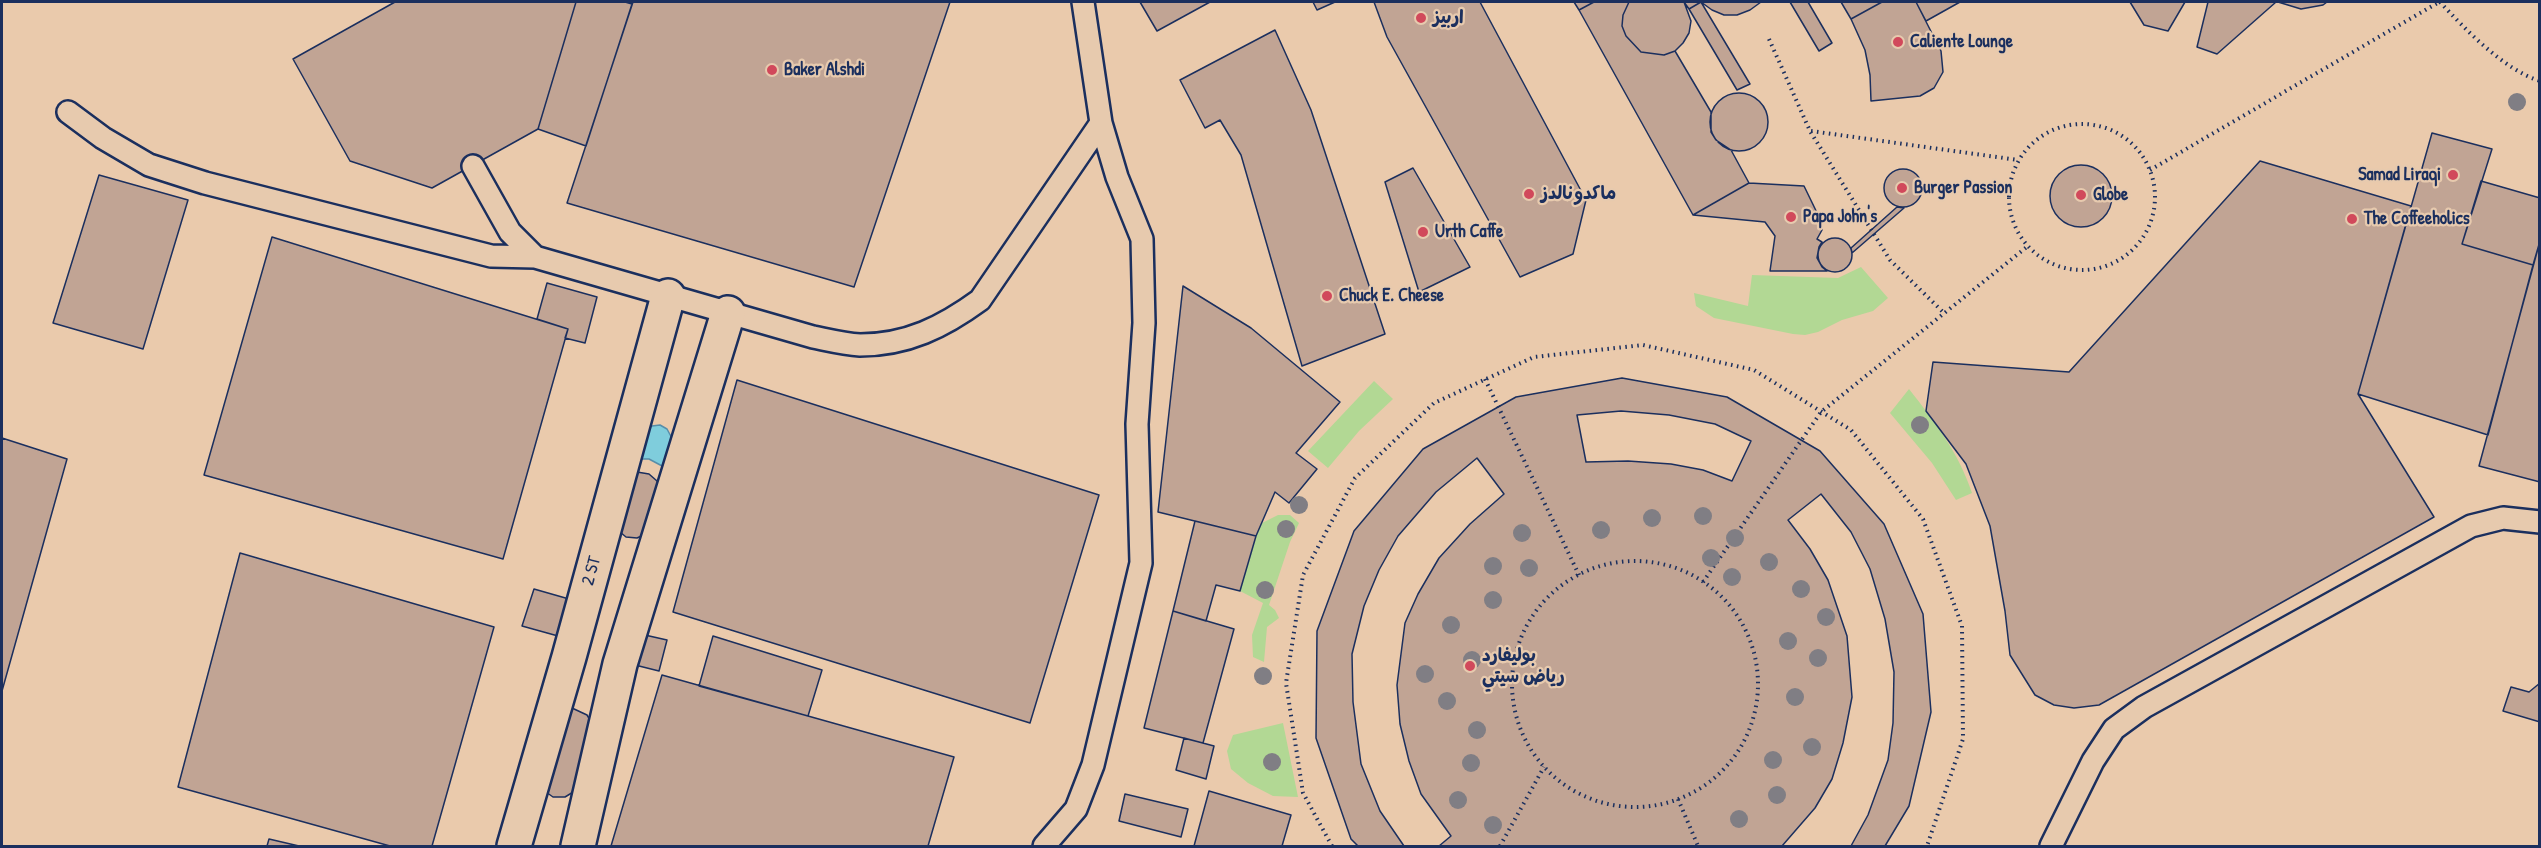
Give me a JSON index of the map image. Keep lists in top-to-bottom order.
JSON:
{
  "streets": {
    "street": ["2 ST"]
  },
  "places": [
    "اربيز",
    "Caliente Lounge",
    "Baker Alshdi",
    "Samad Liraqi",
    "Burger Passion",
    "ماكدونالدز",
    "Globe",
    "Papa John's",
    "The Coffeeholics",
    "Urth Caffe",
    "Chuck E. Cheese",
    "بوليفارد رياض سيتي"
  ]
}
